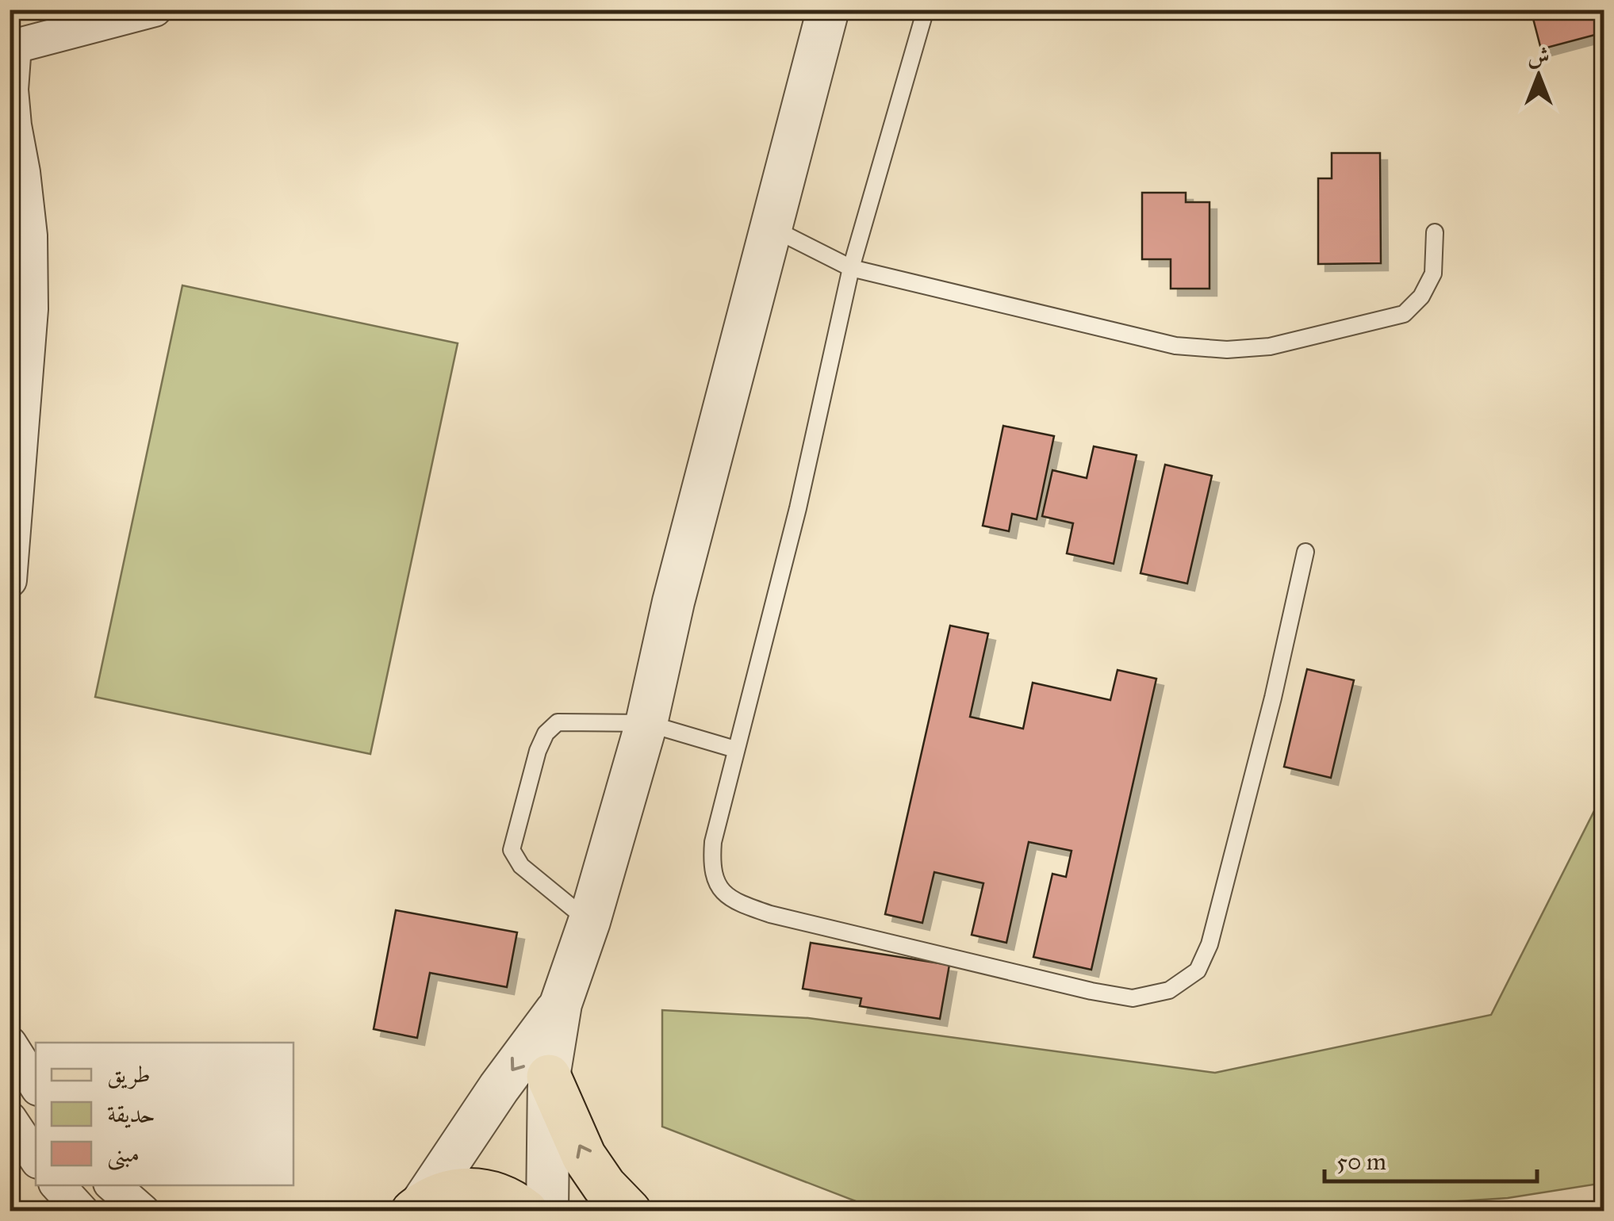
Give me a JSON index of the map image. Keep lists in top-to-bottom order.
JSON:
{
  "legend": ["طريق", "حديقة", "مبنى"],
  "scale_bar": "50 m",
  "north": "top"
}
